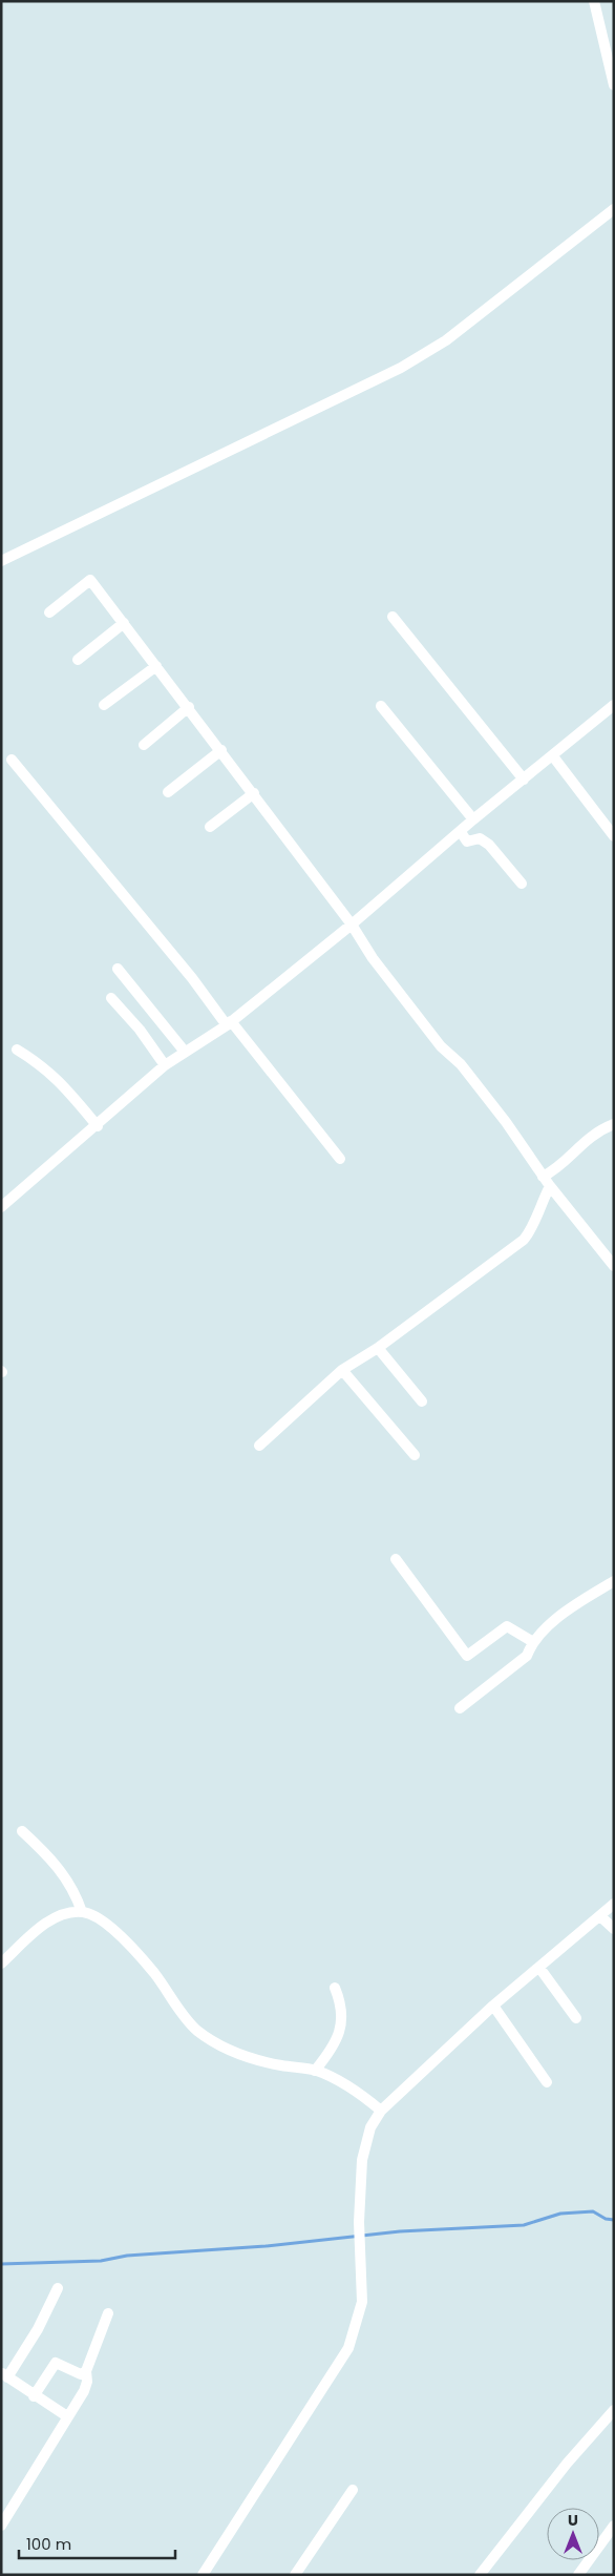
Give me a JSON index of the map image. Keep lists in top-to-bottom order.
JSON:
{
  "scale_bar": "100 m",
  "north": "top"
}
